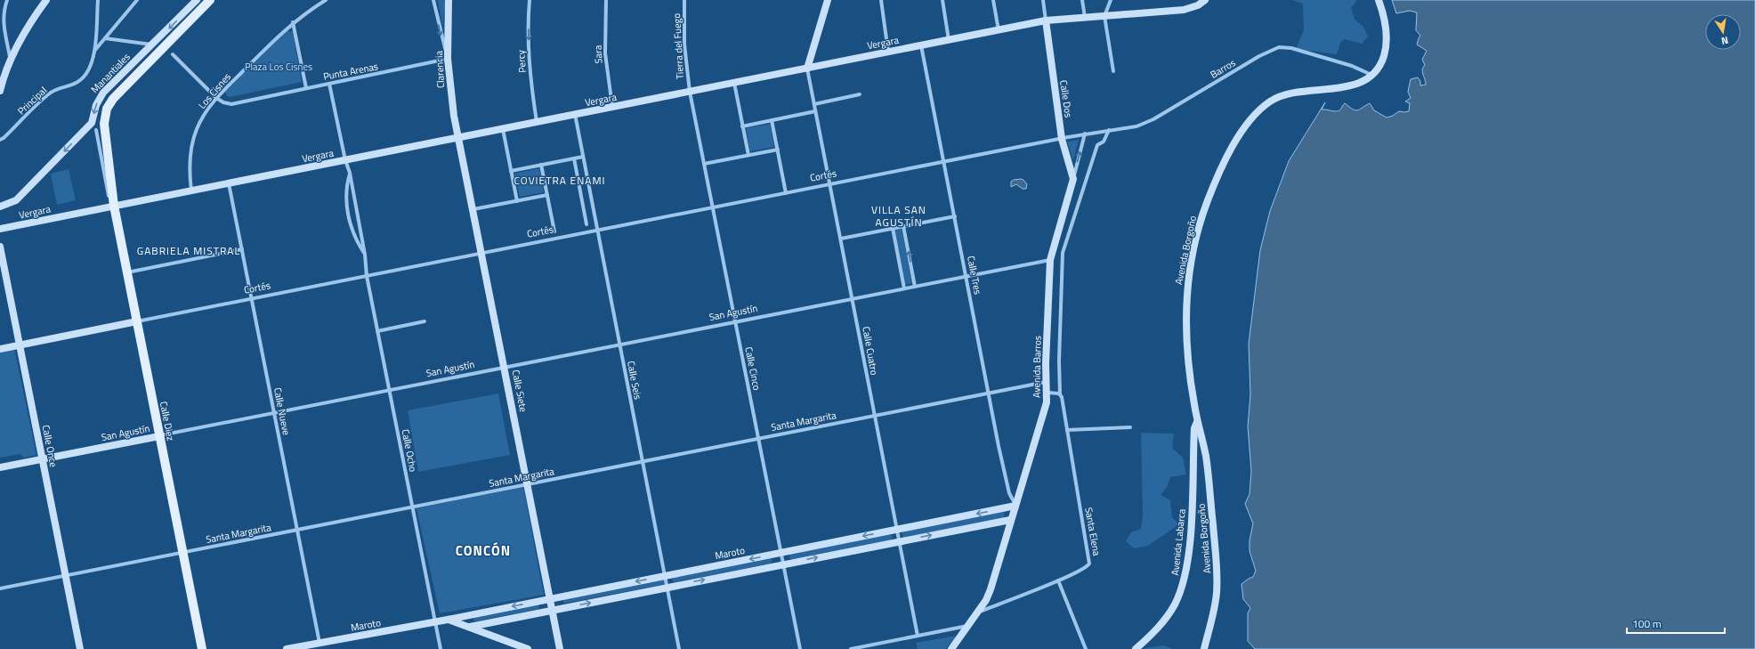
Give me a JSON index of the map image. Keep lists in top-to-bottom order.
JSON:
{
  "streets": {
    "main road": ["Manantiales", "Calle Diez"],
    "street": [
      "Vergara",
      "Tierra del Fuego",
      "Sara",
      "Percy",
      "Barros",
      "Clarencia",
      "Punta Arenas",
      "Los Cisnes",
      "Calle Dos",
      "Principal",
      "Cortés",
      "Avenida Borgoño",
      "Calle Tres",
      "San Agustín",
      "Calle Cuatro",
      "Avenida Barros",
      "Calle Cinco",
      "Calle Seis",
      "Calle Siete",
      "Calle Nueve",
      "Santa Margarita",
      "Calle Once",
      "Calle Ocho",
      "Santa Elena",
      "Avenida Labarca",
      "Maroto"
    ]
  },
  "crossings": [
    ["Vergara", "Tierra del Fuego"],
    ["Vergara", "Sara"],
    ["Vergara", "Percy"],
    ["Vergara", "Clarencia"],
    ["Vergara", "Los Cisnes"],
    ["Vergara", "Calle Dos"],
    ["Vergara", "Calle Tres"],
    ["Vergara", "Calle Cuatro"],
    ["Vergara", "Calle Cinco"],
    ["Vergara", "Calle Seis"],
    ["Vergara", "Calle Siete"],
    ["Vergara", "Calle Nueve"],
    ["Vergara", "Calle Diez"],
    ["Vergara", "Calle Ocho"],
    ["Tierra del Fuego", "Calle Cinco"],
    ["Barros", "Cortés"],
    ["Barros", "Avenida Borgoño"],
    ["Barros", "Avenida Barros"],
    ["Clarencia", "Punta Arenas"],
    ["Clarencia", "Calle Siete"],
    ["Punta Arenas", "Los Cisnes"],
    ["Punta Arenas", "Calle Ocho"],
    ["Manantiales", "Calle Diez"],
    ["Calle Dos", "Cortés"],
    ["Calle Dos", "Avenida Barros"],
    ["Cortés", "Calle Tres"],
    ["Cortés", "Calle Cuatro"],
    ["Cortés", "Avenida Barros"],
    ["Cortés", "Calle Cinco"],
    ["Cortés", "Calle Seis"],
    ["Cortés", "Calle Siete"],
    ["Cortés", "Calle Nueve"],
    ["Cortés", "Calle Diez"],
    ["Cortés", "Calle Once"],
    ["Cortés", "Calle Ocho"],
    ["Avenida Borgoño", "Avenida Labarca"],
    ["Calle Tres", "San Agustín"],
    ["Calle Tres", "Avenida Barros"],
    ["Calle Tres", "Santa Margarita"],
    ["Calle Tres", "Maroto"],
    ["San Agustín", "Calle Cuatro"],
    ["San Agustín", "Avenida Barros"],
    ["San Agustín", "Calle Cinco"],
    ["San Agustín", "Calle Seis"],
    ["San Agustín", "Calle Siete"],
    ["San Agustín", "Calle Nueve"],
    ["San Agustín", "Calle Diez"],
    ["San Agustín", "Calle Once"],
    ["San Agustín", "Calle Ocho"],
    ["Calle Cuatro", "Santa Margarita"],
    ["Calle Cuatro", "Maroto"],
    ["Avenida Barros", "Santa Margarita"],
    ["Avenida Barros", "Santa Elena"],
    ["Avenida Barros", "Maroto"],
    ["Calle Cinco", "Santa Margarita"],
    ["Calle Cinco", "Maroto"],
    ["Calle Seis", "Santa Margarita"],
    ["Calle Seis", "Maroto"],
    ["Calle Siete", "Santa Margarita"],
    ["Calle Siete", "Maroto"],
    ["Calle Nueve", "Santa Margarita"],
    ["Calle Nueve", "Maroto"],
    ["Calle Diez", "Santa Margarita"],
    ["Santa Margarita", "Calle Once"],
    ["Santa Margarita", "Calle Ocho"],
    ["Calle Ocho", "Maroto"]
  ],
  "one_way": ["Percy", "Manantiales"],
  "districts": [
    "COVIETRA ENAMI",
    "VILLA SAN AGUSTÍN",
    "GABRIELA MISTRAL",
    "CONCÓN"
  ],
  "parks": ["Plaza Los Cisnes"],
  "scale_bar": "100 m",
  "north": "bottom"
}
